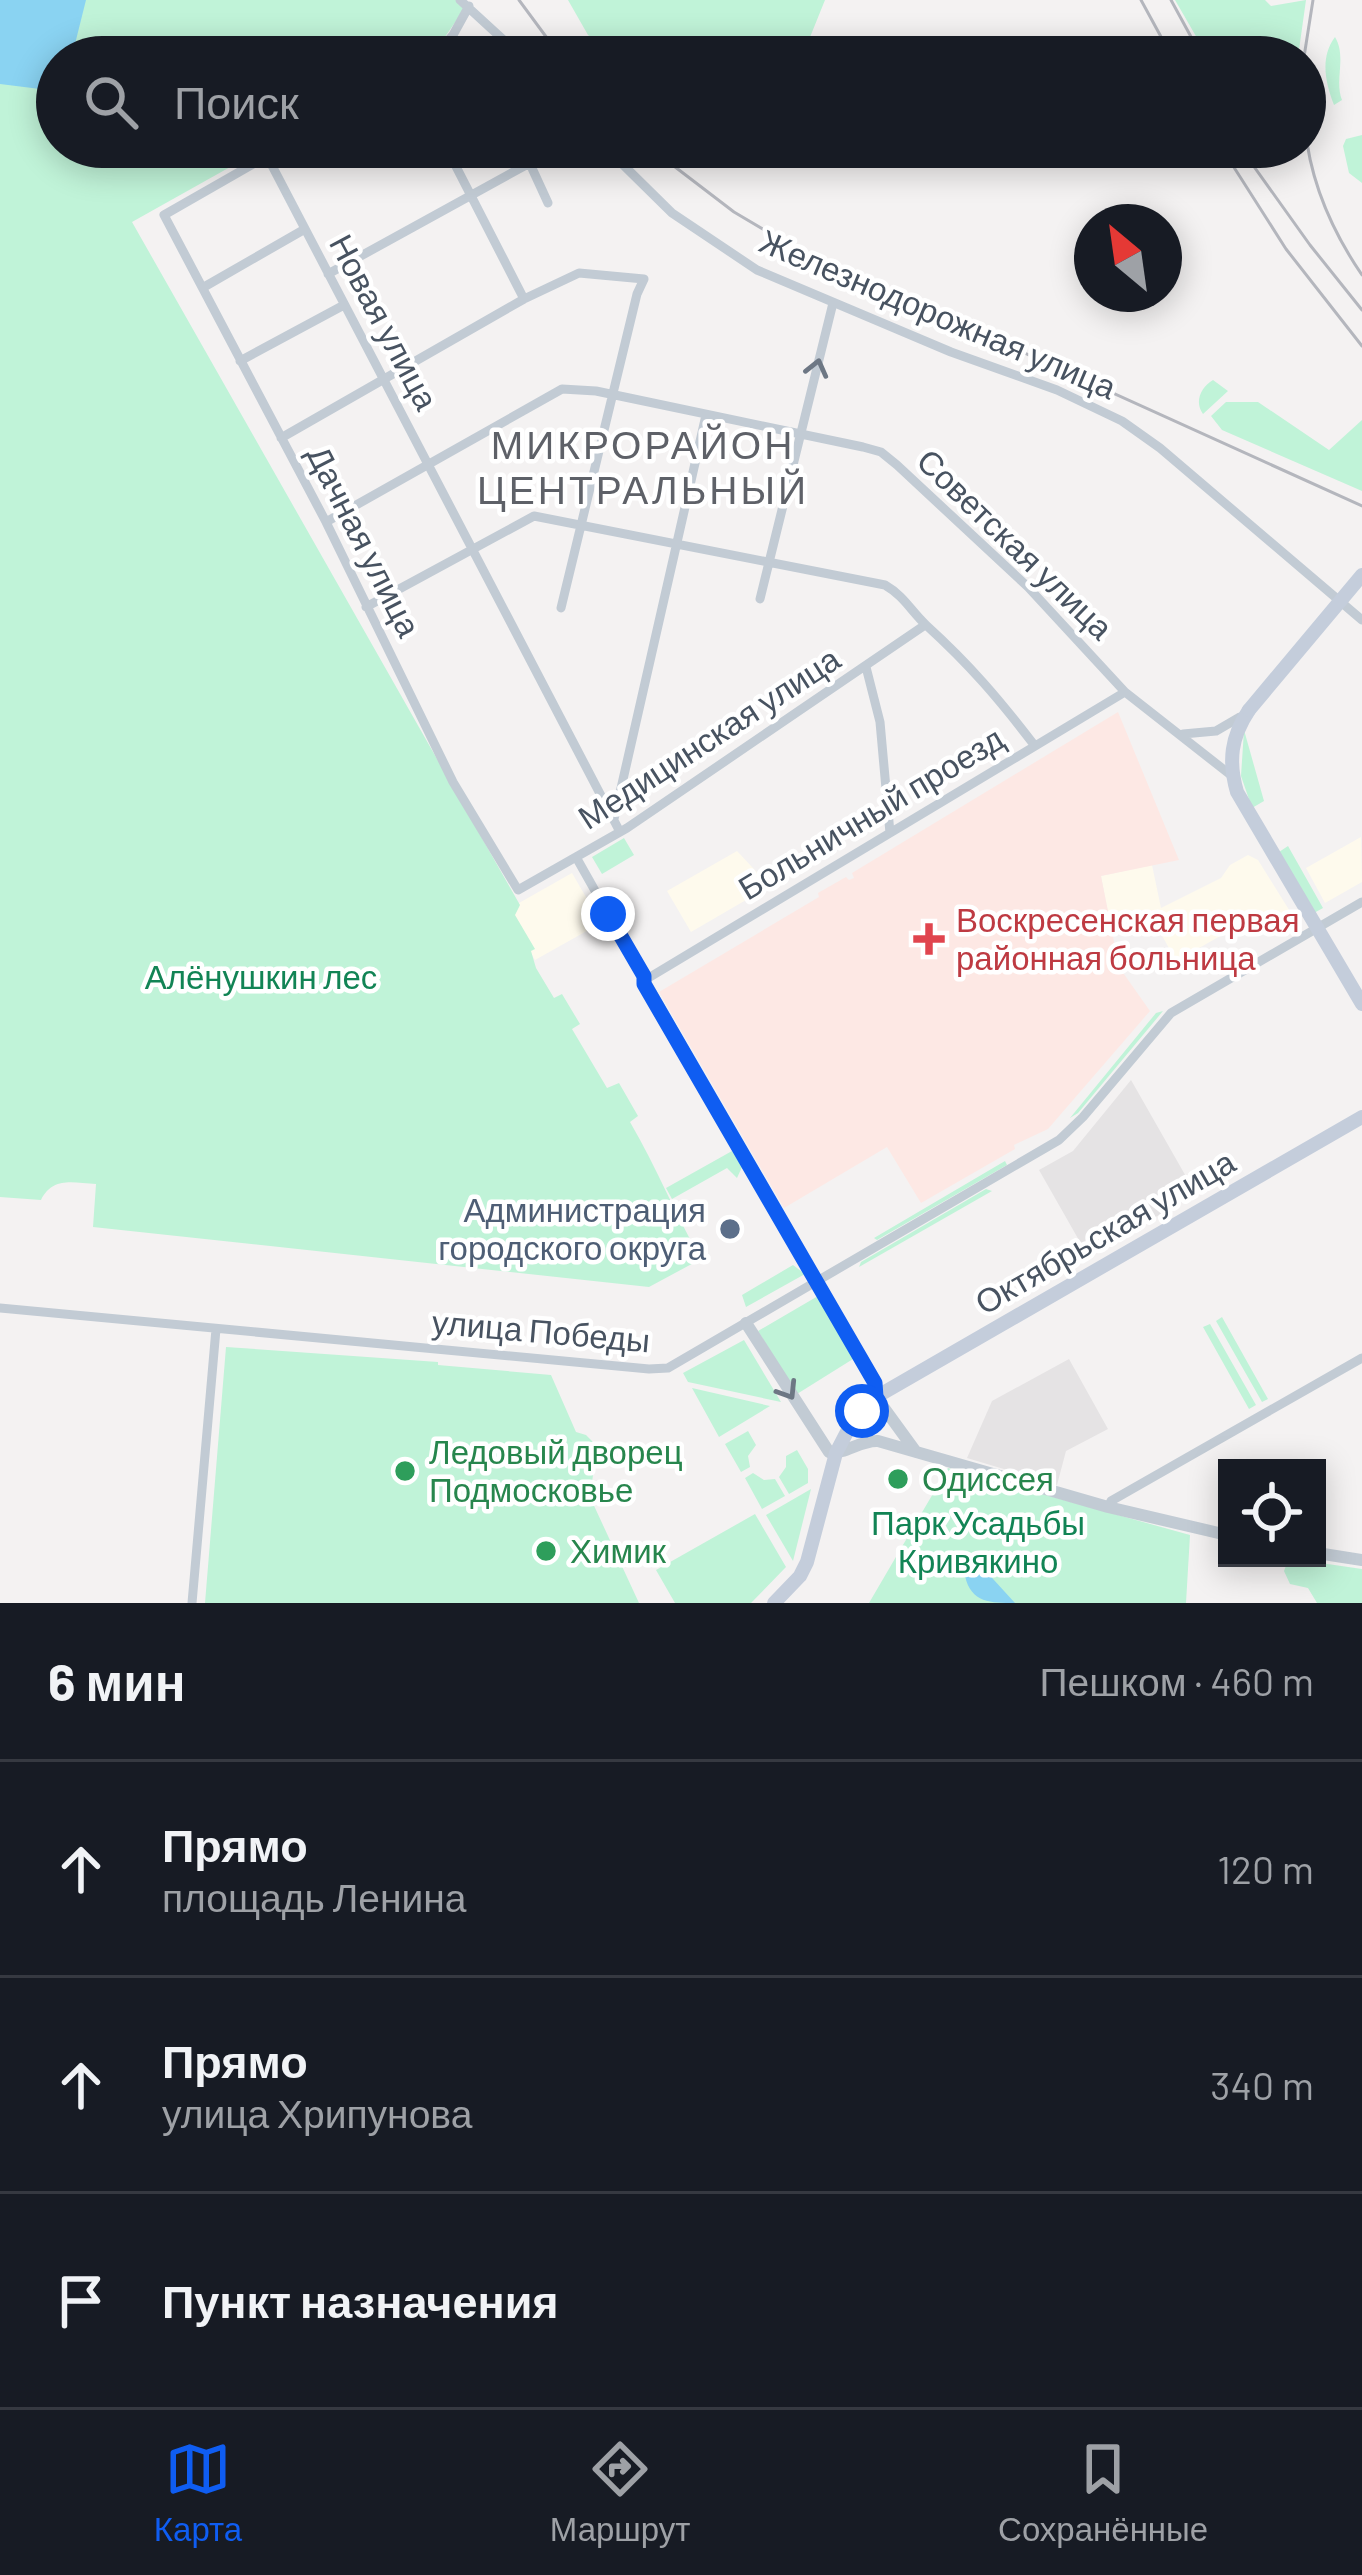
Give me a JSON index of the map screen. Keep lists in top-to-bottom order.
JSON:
{
  "streets": {
    "main road": ["Советская улица", "Октябрьская улица"],
    "street": [
      "Железнодорожная улица",
      "Новая улица",
      "Дачная улица",
      "Медицинская улица",
      "Больничный проезд",
      "улица Победы"
    ]
  },
  "crossings": [
    ["Новая улица", "Советская улица"],
    ["Новая улица", "Медицинская улица"],
    ["Дачная улица", "Советская улица"],
    ["Дачная улица", "Медицинская улица"],
    ["Советская улица", "Больничный проезд"],
    ["Советская улица", "улица Победы"]
  ],
  "districts": ["МИКРОРАЙОН ЦЕНТРАЛЬНЫЙ"],
  "parks": ["Алёнушкин лес", "Парк Усадьбы Кривякино"],
  "places": {
    "health": ["Воскресенская первая районная больница"],
    "other": [
      "Администрация городского округа",
      "Ледовый дворец Подмосковье",
      "Одиссея",
      "Химик"
    ]
  },
  "north": "top left",
  "page": {
    "search": "Поиск",
    "heading": ["6 мин", "Пешком · 460 m"],
    "list": [
      ["Прямо", "площадь Ленина", "120 m"],
      ["Прямо", "улица Хрипунова", "340 m"],
      "Пункт назначения"
    ],
    "nav": ["Карта", "Маршрут", "Сохранённые"]
  }
}
